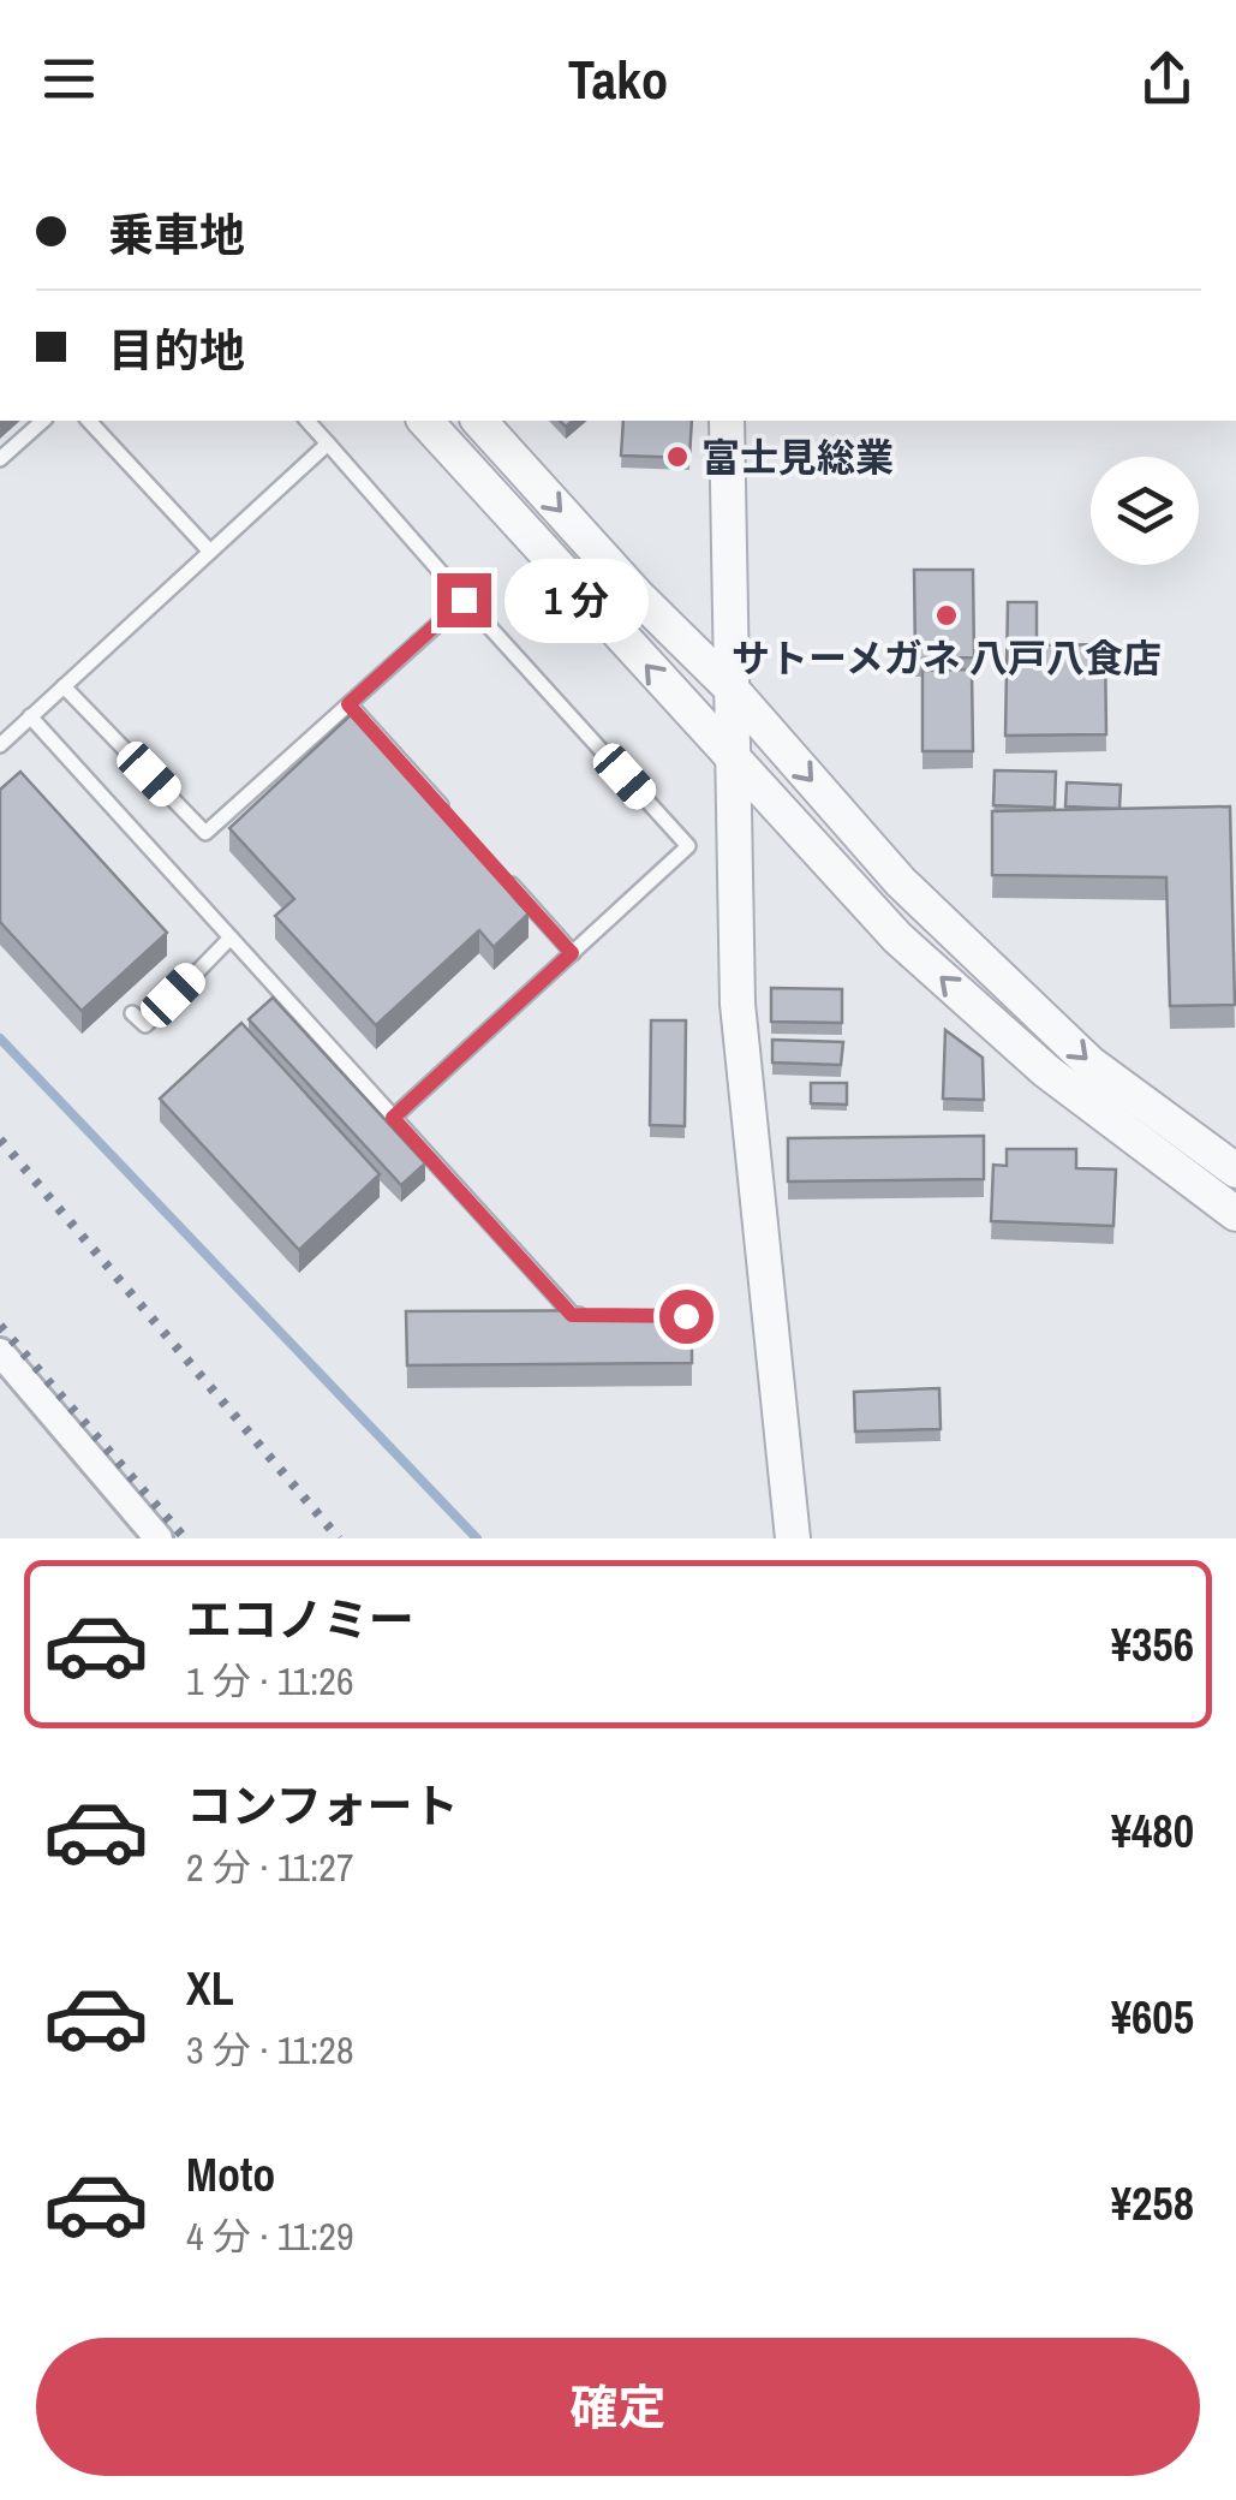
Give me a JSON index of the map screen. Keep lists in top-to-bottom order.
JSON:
{
  "places": ["富士見総業", "サトーメガネ 八戸八食店"],
  "page": {
    "header": "Tako",
    "banner": ["乗車地", "目的地"],
    "bubble": "1 分",
    "list": [
      {
        "name": "エコノミー",
        "note": "1 分 · 11:26",
        "value": "¥356"
      },
      {
        "name": "コンフォート",
        "note": "2 分 · 11:27",
        "value": "¥480"
      },
      {
        "name": "XL",
        "note": "3 分 · 11:28",
        "value": "¥605"
      },
      {
        "name": "Moto",
        "note": "4 分 · 11:29",
        "value": "¥258"
      }
    ],
    "buttons": "確定"
  }
}
